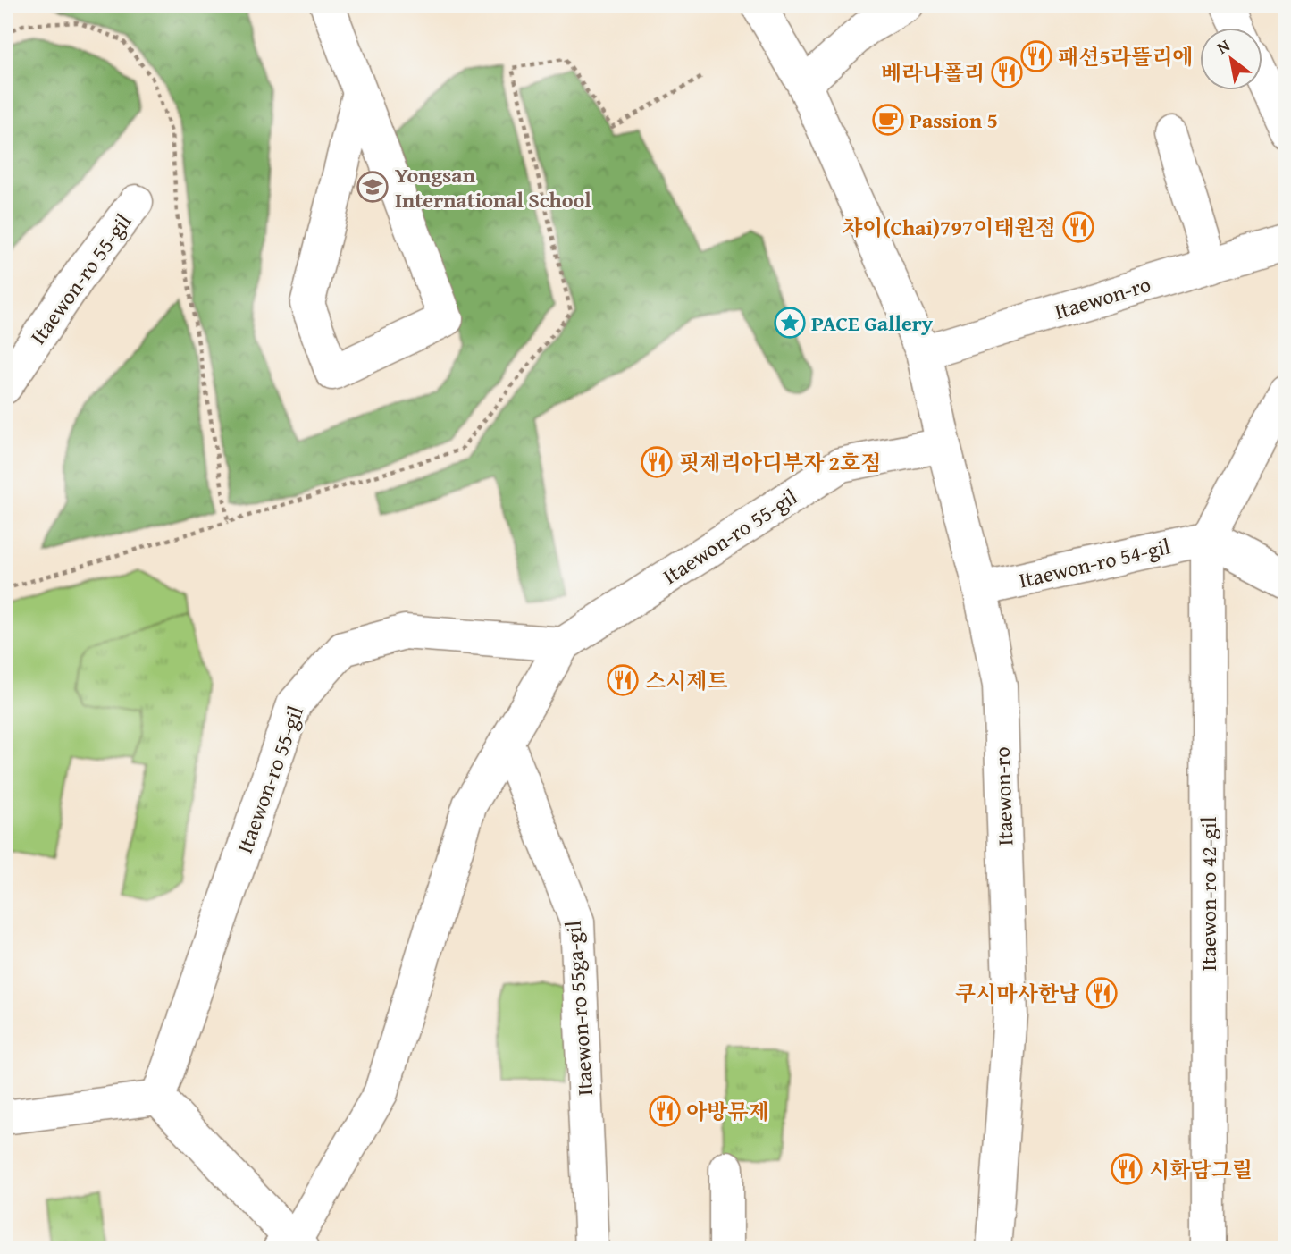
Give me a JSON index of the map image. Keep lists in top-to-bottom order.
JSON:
{
  "streets": {
    "street": [
      "Itaewon-ro 55-gil",
      "Itaewon-ro",
      "Itaewon-ro 54-gil",
      "Itaewon-ro 42-gil",
      "Itaewon-ro 55ga-gil"
    ]
  },
  "crossings": [
    ["Itaewon-ro 55-gil", "Itaewon-ro"],
    ["Itaewon-ro 55-gil", "Itaewon-ro 55ga-gil"],
    ["Itaewon-ro", "Itaewon-ro 54-gil"],
    ["Itaewon-ro 54-gil", "Itaewon-ro 42-gil"]
  ],
  "places": {
    "restaurant": [
      "패션5라뜰리에",
      "베라나폴리",
      "챠이(Chai)797이태원점",
      "핏제리아디부자 2호점",
      "스시제트",
      "쿠시마사한남",
      "아방뮤제",
      "시화담그릴"
    ],
    "cafe": ["Passion 5"],
    "school or university": ["Yongsan International School"],
    "place": ["PACE Gallery"]
  },
  "north": "top left"
}
